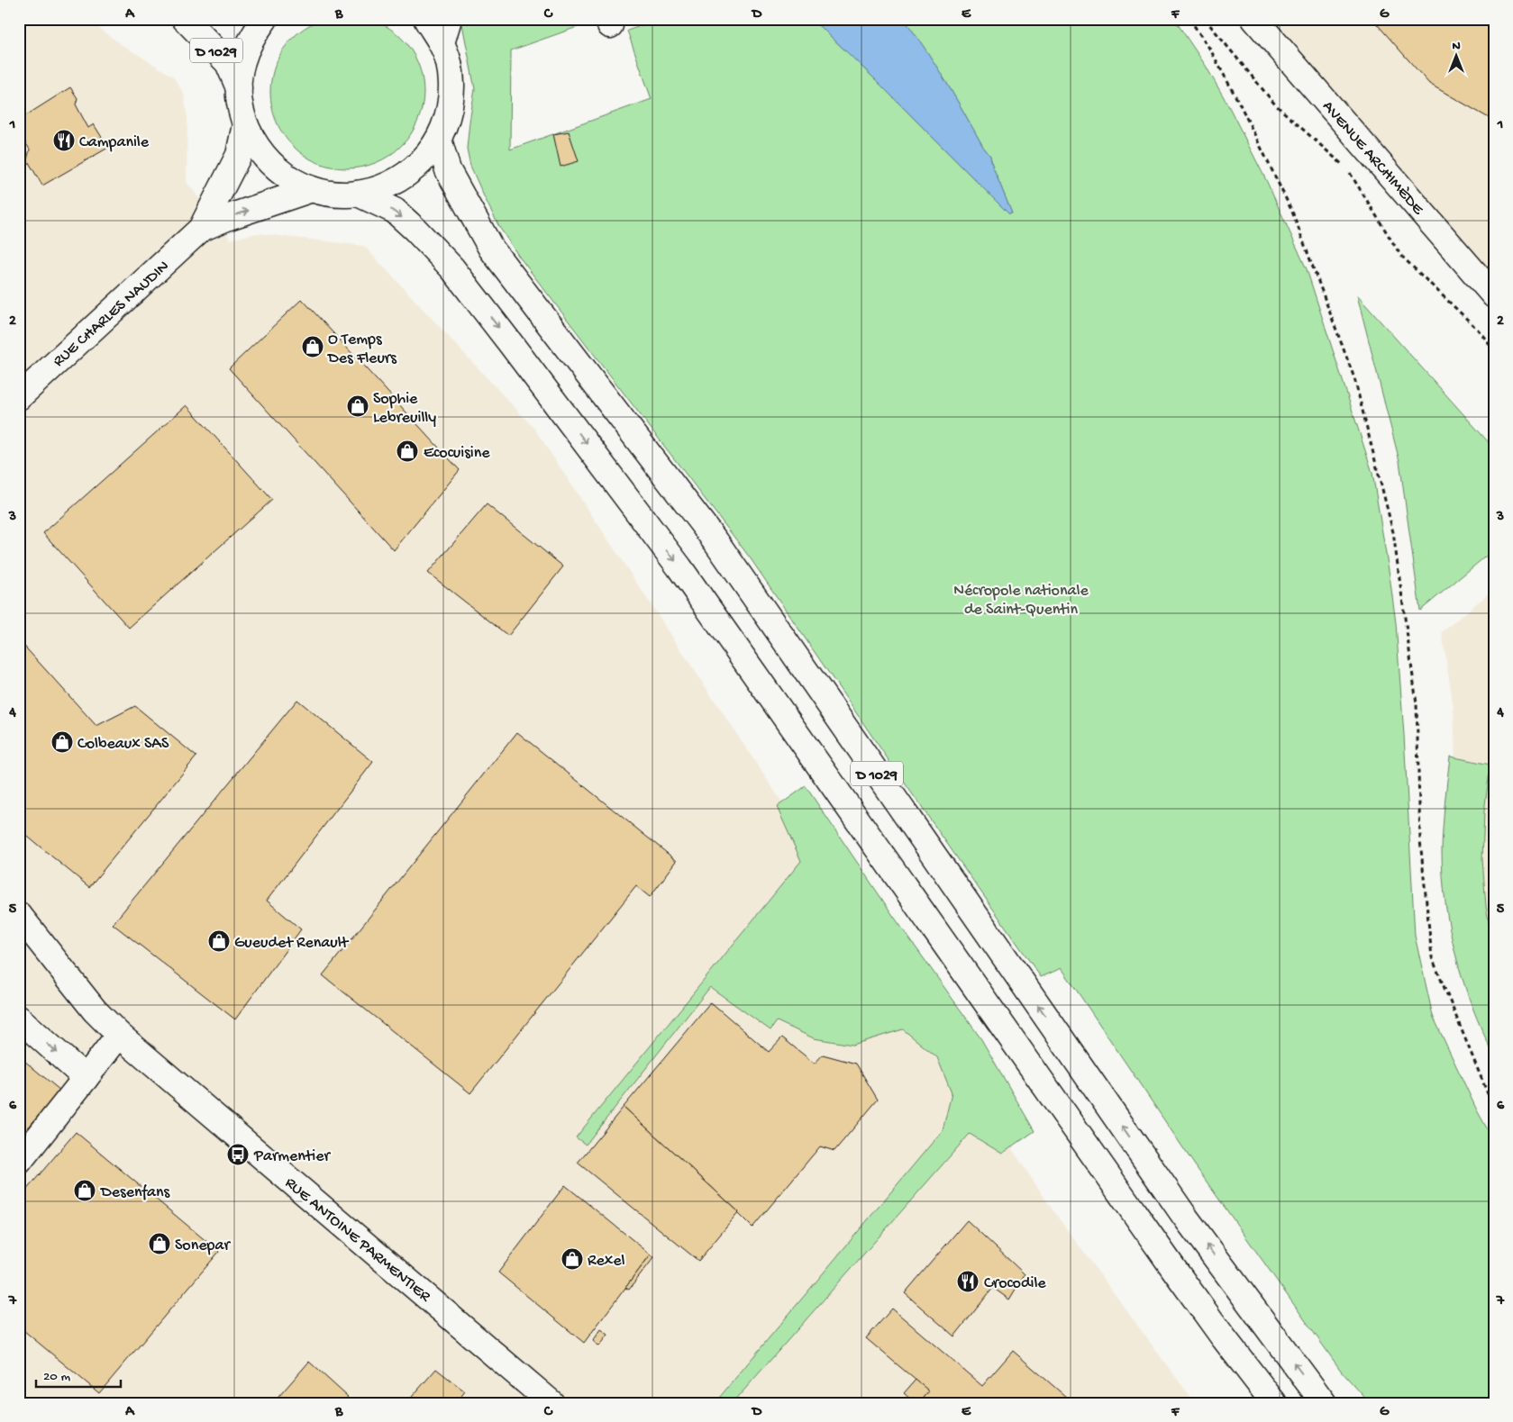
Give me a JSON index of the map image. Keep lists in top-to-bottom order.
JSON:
{
  "streets": {
    "main road": [
      "D 1029",
      "AVENUE ARCHIMÈDE",
      "RUE CHARLES NAUDIN",
      "RUE ANTOINE PARMENTIER"
    ]
  },
  "parks": ["Nécropole nationale de Saint-Quentin"],
  "places": {
    "restaurant": ["Campanile", "Crocodile"],
    "shop": [
      "O Temps Des Fleurs",
      "Sophie Lebreuilly",
      "Ecocuisine",
      "Colbeaux SAS",
      "Gueudet Renault",
      "Desenfans",
      "Sonepar",
      "Rexel"
    ],
    "bus stop": ["Parmentier"]
  },
  "scale_bar": "20 m",
  "north": "top",
  "grid": {
    "columns": [
      "A",
      "B",
      "C",
      "D",
      "E",
      "F",
      "G"
    ],
    "rows": [
      "1",
      "2",
      "3",
      "4",
      "5",
      "6",
      "7"
    ]
  }
}
